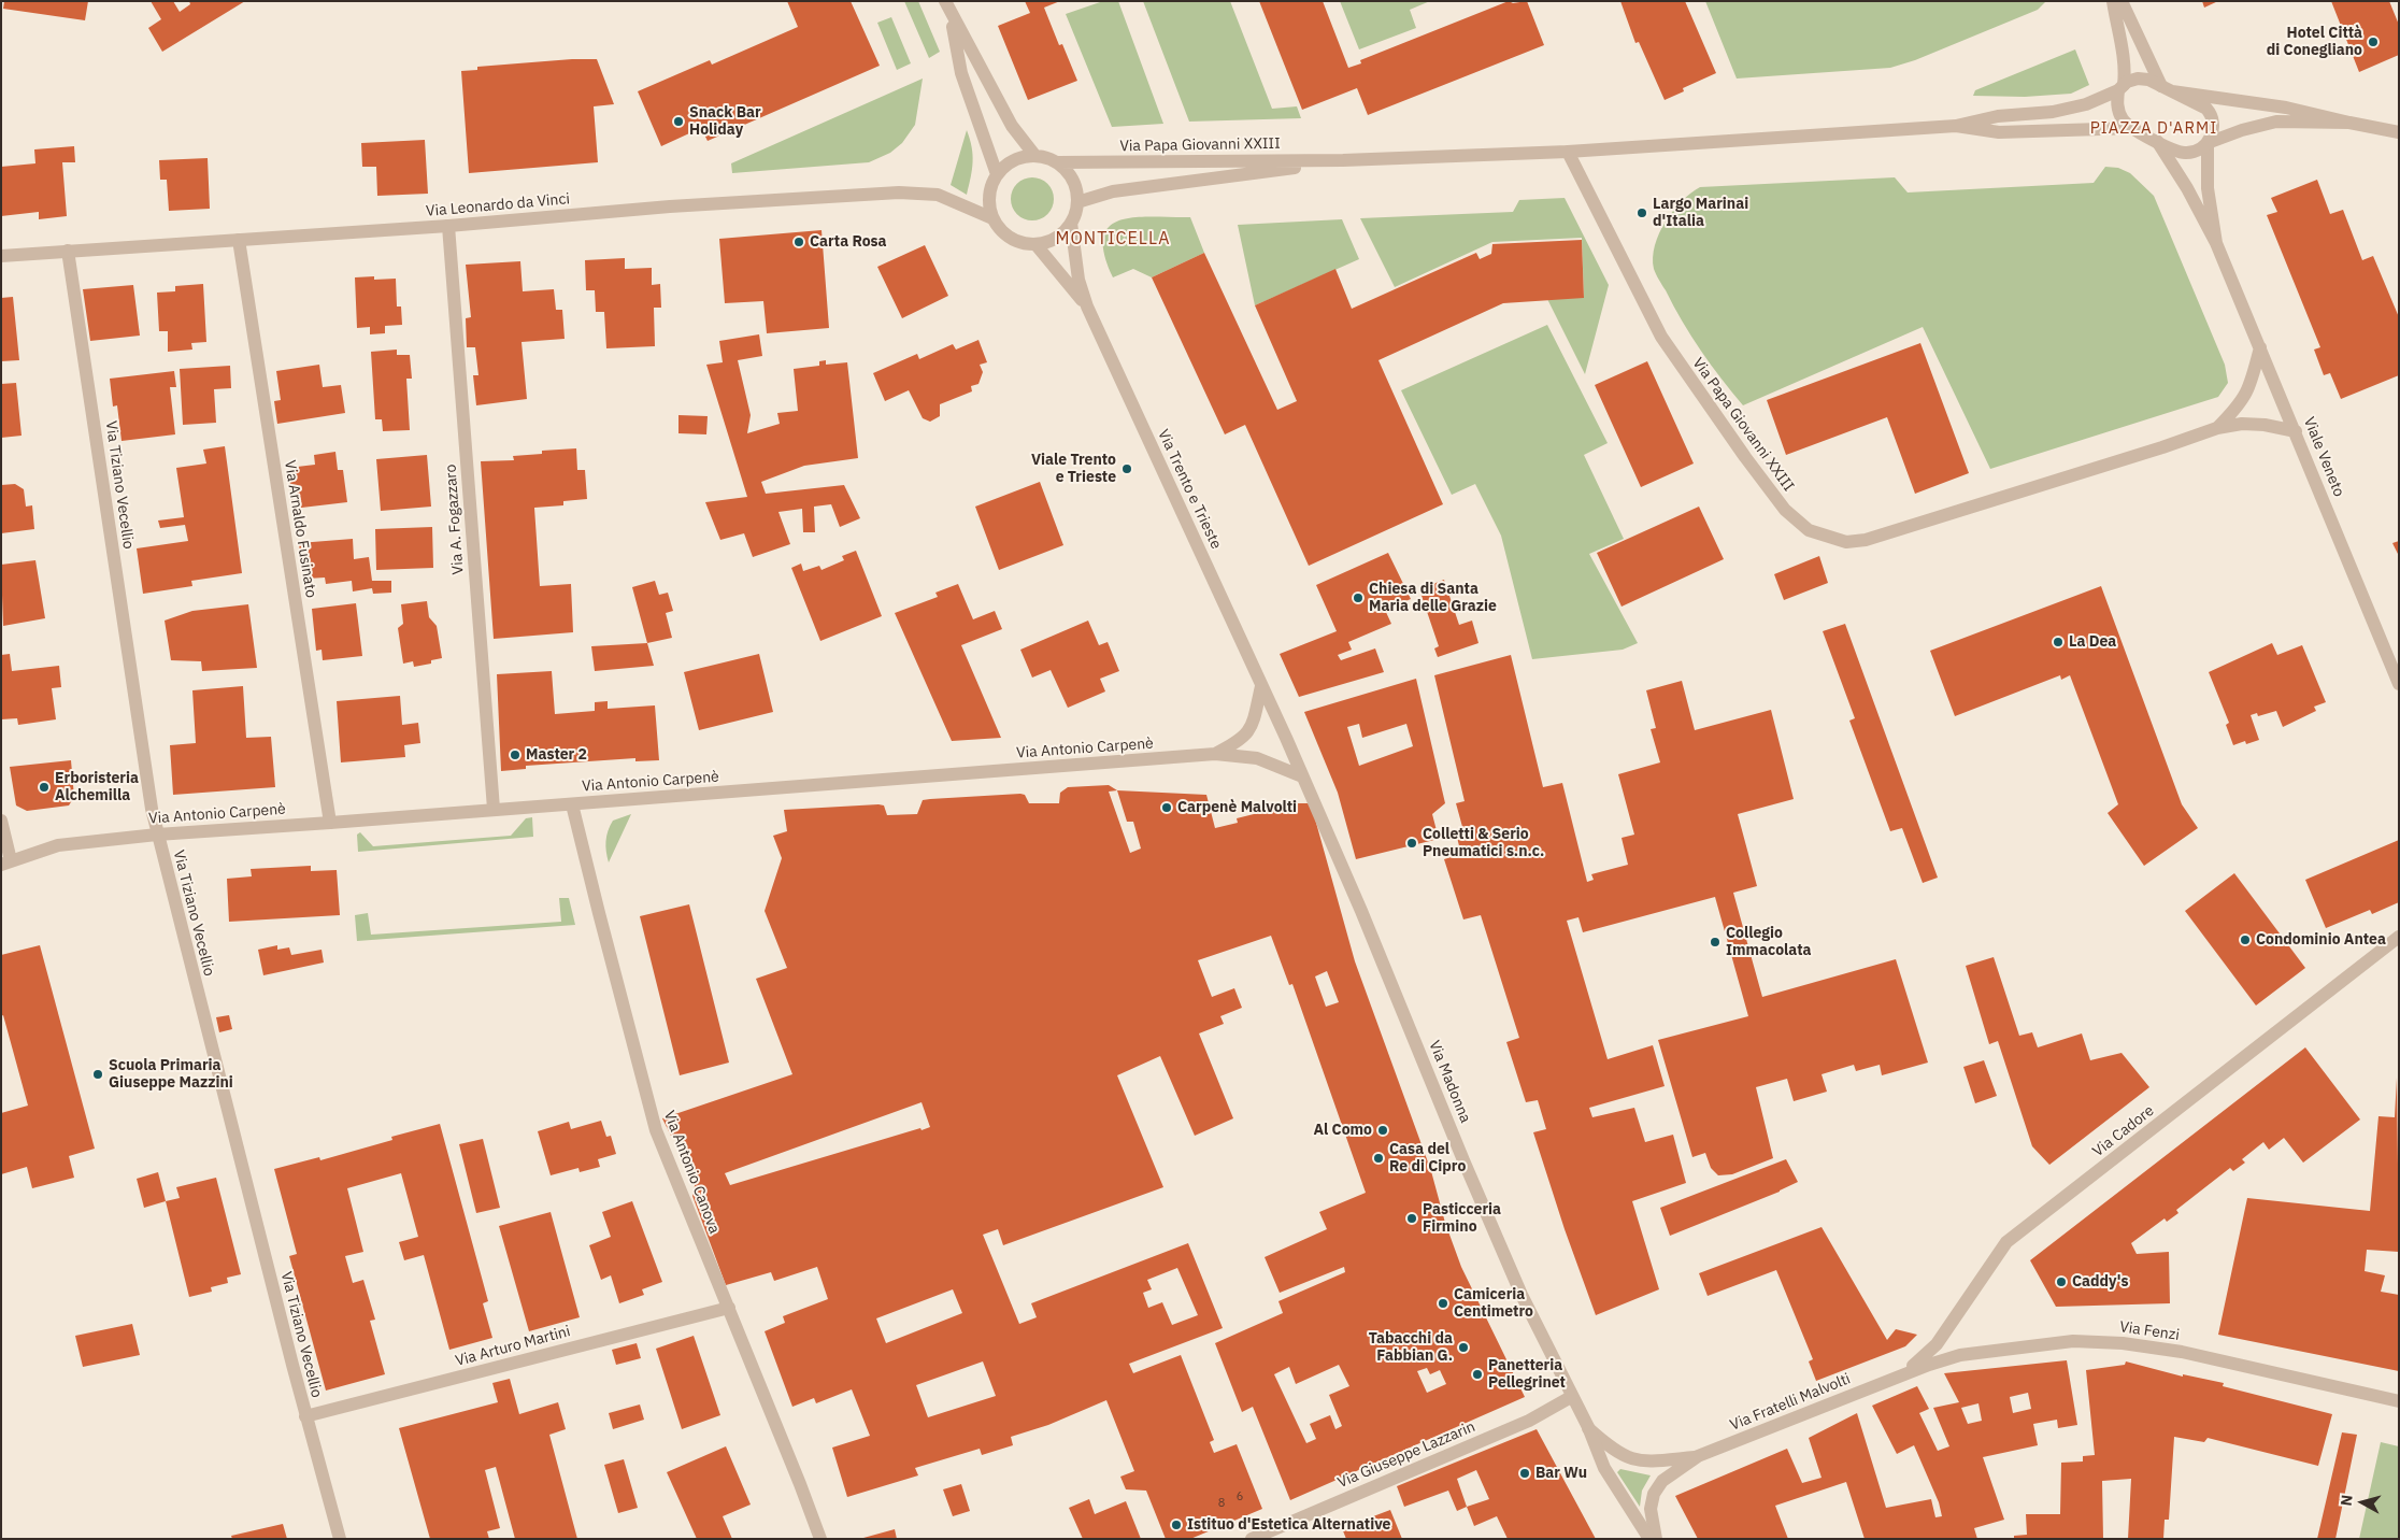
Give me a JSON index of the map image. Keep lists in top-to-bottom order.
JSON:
{
  "streets": {
    "street": [
      "Via Papa Giovanni XXIII",
      "Via Leonardo da Vinci",
      "Viale Veneto",
      "Via Tiziano Vecellio",
      "Via Trento e Trieste",
      "Via A. Fogazzaro",
      "Via Arnaldo Fusinato",
      "Via Antonio Carpenè",
      "Via Madonna",
      "Via Cadore",
      "Via Antonio Canova",
      "Via Fenzi",
      "Via Arturo Martini",
      "Via Fratelli Malvolti",
      "Via Giuseppe Lazzarin"
    ]
  },
  "crossings": [
    ["Via Papa Giovanni XXIII", "Via Leonardo da Vinci"],
    ["Via Papa Giovanni XXIII", "Viale Veneto"],
    ["Via Papa Giovanni XXIII", "Via Trento e Trieste"],
    ["Via Leonardo da Vinci", "Via Tiziano Vecellio"],
    ["Via Leonardo da Vinci", "Via Trento e Trieste"],
    ["Via Leonardo da Vinci", "Via A. Fogazzaro"],
    ["Via Leonardo da Vinci", "Via Arnaldo Fusinato"],
    ["Via Tiziano Vecellio", "Via Antonio Carpenè"],
    ["Via Tiziano Vecellio", "Via Arturo Martini"],
    ["Via Trento e Trieste", "Via Antonio Carpenè"],
    ["Via Trento e Trieste", "Via Madonna"],
    ["Via A. Fogazzaro", "Via Antonio Carpenè"],
    ["Via Arnaldo Fusinato", "Via Antonio Carpenè"],
    ["Via Antonio Carpenè", "Via Madonna"],
    ["Via Antonio Carpenè", "Via Antonio Canova"],
    ["Via Madonna", "Via Fratelli Malvolti"],
    ["Via Madonna", "Via Giuseppe Lazzarin"],
    ["Via Cadore", "Via Fenzi"],
    ["Via Cadore", "Via Fratelli Malvolti"],
    ["Via Antonio Canova", "Via Arturo Martini"],
    ["Via Fenzi", "Via Fratelli Malvolti"]
  ],
  "districts": ["PIAZZA D'ARMI", "MONTICELLA"],
  "places": [
    "Hotel Città di Conegliano",
    "Snack Bar Holiday",
    "Largo Marinai d'Italia",
    "Carta Rosa",
    "Viale Trento e Trieste",
    "Chiesa di Santa Maria delle Grazie",
    "La Dea",
    "Master 2",
    "Erboristeria Alchemilla",
    "Carpenè Malvolti",
    "Colletti & Serio Pneumatici s.n.c.",
    "Condominio Antea",
    "Collegio Immacolata",
    "Scuola Primaria Giuseppe Mazzini",
    "Al Como",
    "Casa del Re di Cipro",
    "Pasticceria Firmino",
    "Caddy's",
    "Camiceria Centimetro",
    "Tabacchi da Fabbian G.",
    "Panetteria Pellegrinet",
    "Bar Wu",
    "Istituo d'Estetica Alternative"
  ],
  "house_numbers": ["6", "8"],
  "north": "left"
}
